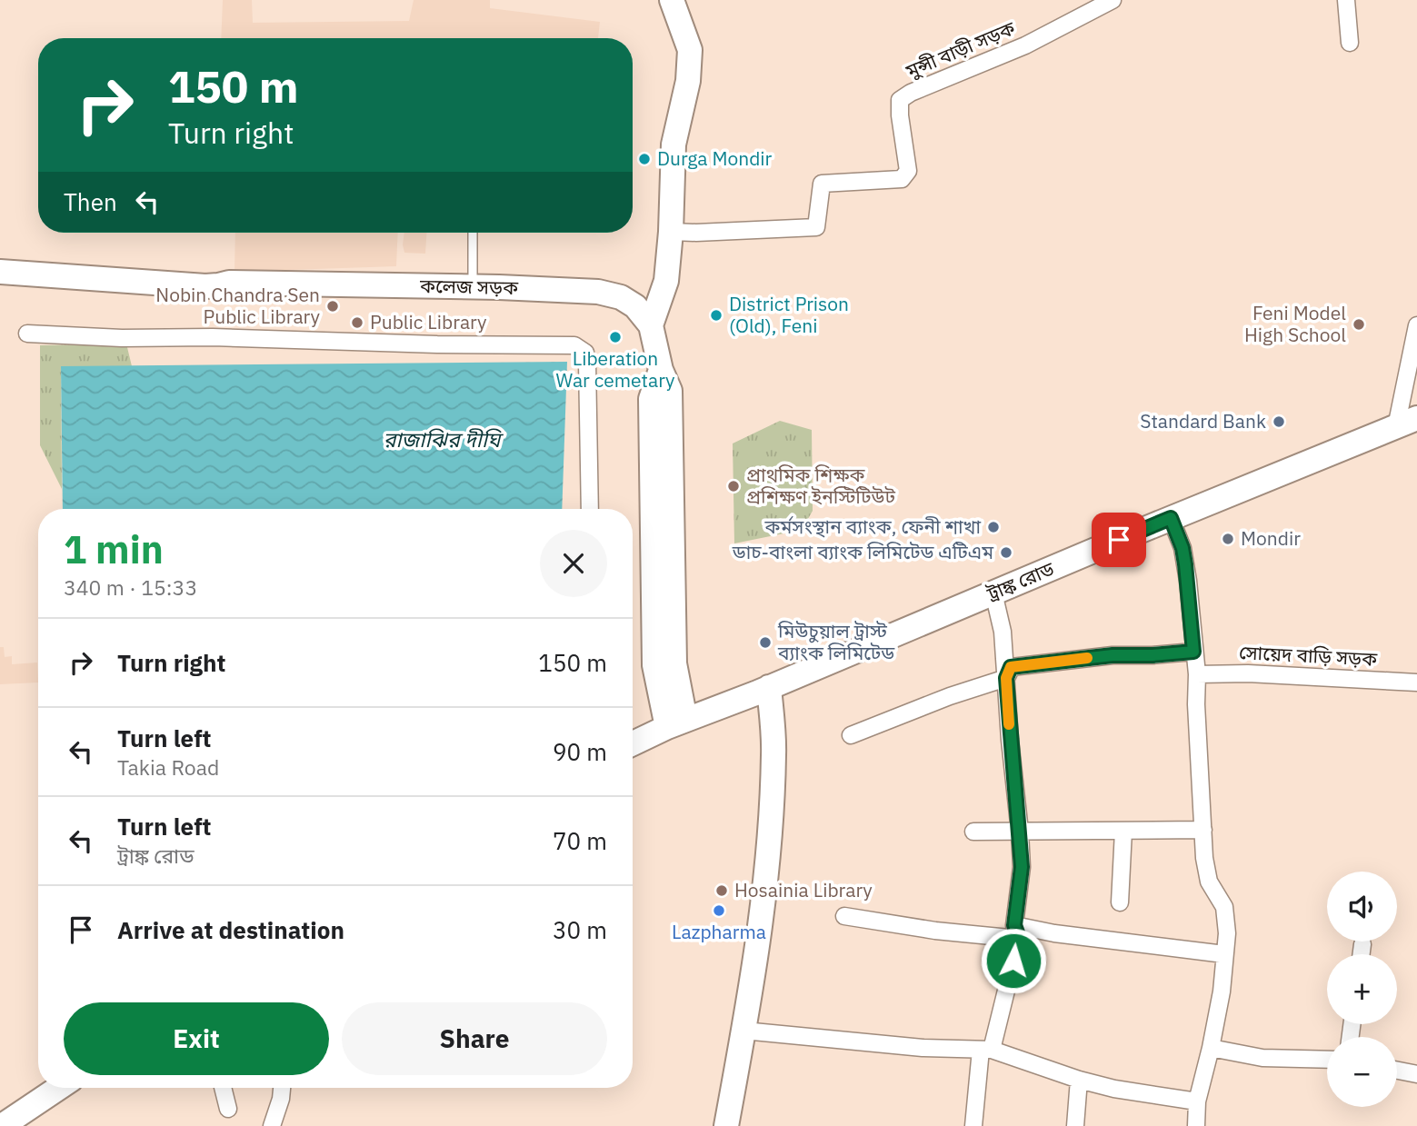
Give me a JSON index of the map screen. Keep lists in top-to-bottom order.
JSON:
{
  "streets": {
    "main road": ["কলেজ সড়ক", "ট্রাঙ্ক রোড"],
    "street": ["মুন্সী বাড়ী সড়ক", "সোয়েদ বাড়ি সড়ক"]
  },
  "water": ["রাজাঝির দীঘি"],
  "places": [
    "Durga Mondir",
    "Nobin Chandra Sen Public Library",
    "District Prison (Old), Feni",
    "Public Library",
    "Feni Model High School",
    "Liberation War cemetary",
    "Standard Bank",
    "প্রাথমিক শিক্ষক প্রশিক্ষণ ইনস্টিটিউট",
    "কর্মসংস্থান ব্যাংক, ফেনী শাখা",
    "Mondir",
    "ডাচ-বাংলা ব্যাংক লিমিটেড এটিএম",
    "মিউচুয়াল ট্রাস্ট ব্যাংক লিমিটেড",
    "Hosainia Library",
    "Lazpharma"
  ],
  "page": {
    "turn": ["150 m", "Turn right"],
    "then": "Then",
    "heading": ["1 min", "340 m · 15:33"],
    "list": [
      {
        "name": "Turn right",
        "value": "150 m"
      },
      {
        "name": "Turn left",
        "note": "Takia Road",
        "value": "90 m"
      },
      {
        "name": "Turn left",
        "note": "ট্রাঙ্ক রোড",
        "value": "70 m"
      },
      {
        "name": "Arrive at destination",
        "value": "30 m"
      }
    ],
    "map_buttons": ["+", "−"],
    "buttons": ["Exit", "Share"]
  }
}
